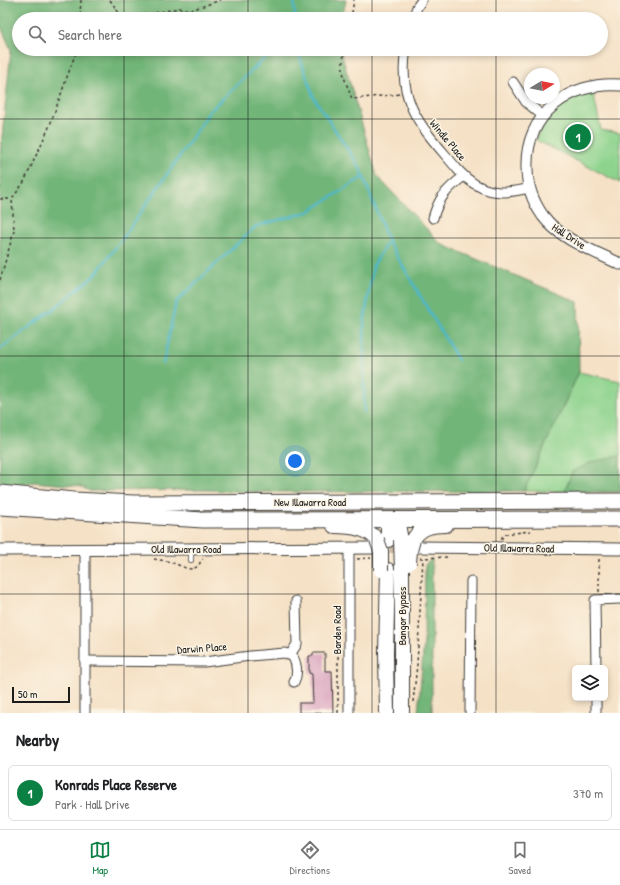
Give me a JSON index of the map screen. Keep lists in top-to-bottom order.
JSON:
{
  "streets": {
    "highway": ["New Illawarra Road"],
    "main road": ["Bangor Bypass"],
    "street": [
      "Windle Place",
      "Hall Drive",
      "Old Illawarra Road",
      "Barden Road",
      "Darwin Place"
    ]
  },
  "crossings": [
    ["Windle Place", "Hall Drive"],
    ["New Illawarra Road", "Bangor Bypass"],
    ["Old Illawarra Road", "Bangor Bypass"],
    ["Old Illawarra Road", "Barden Road"]
  ],
  "scale_bar": "50 m",
  "north": "right",
  "page": {
    "search": "Search here",
    "pins": "1",
    "scale": "50 m",
    "heading": "Nearby",
    "list": [
      {
        "mark": "1",
        "name": "Konrads Place Reserve",
        "note": "Park · Hall Drive",
        "value": "370 m"
      }
    ],
    "nav": ["Map", "Directions", "Saved"]
  }
}
